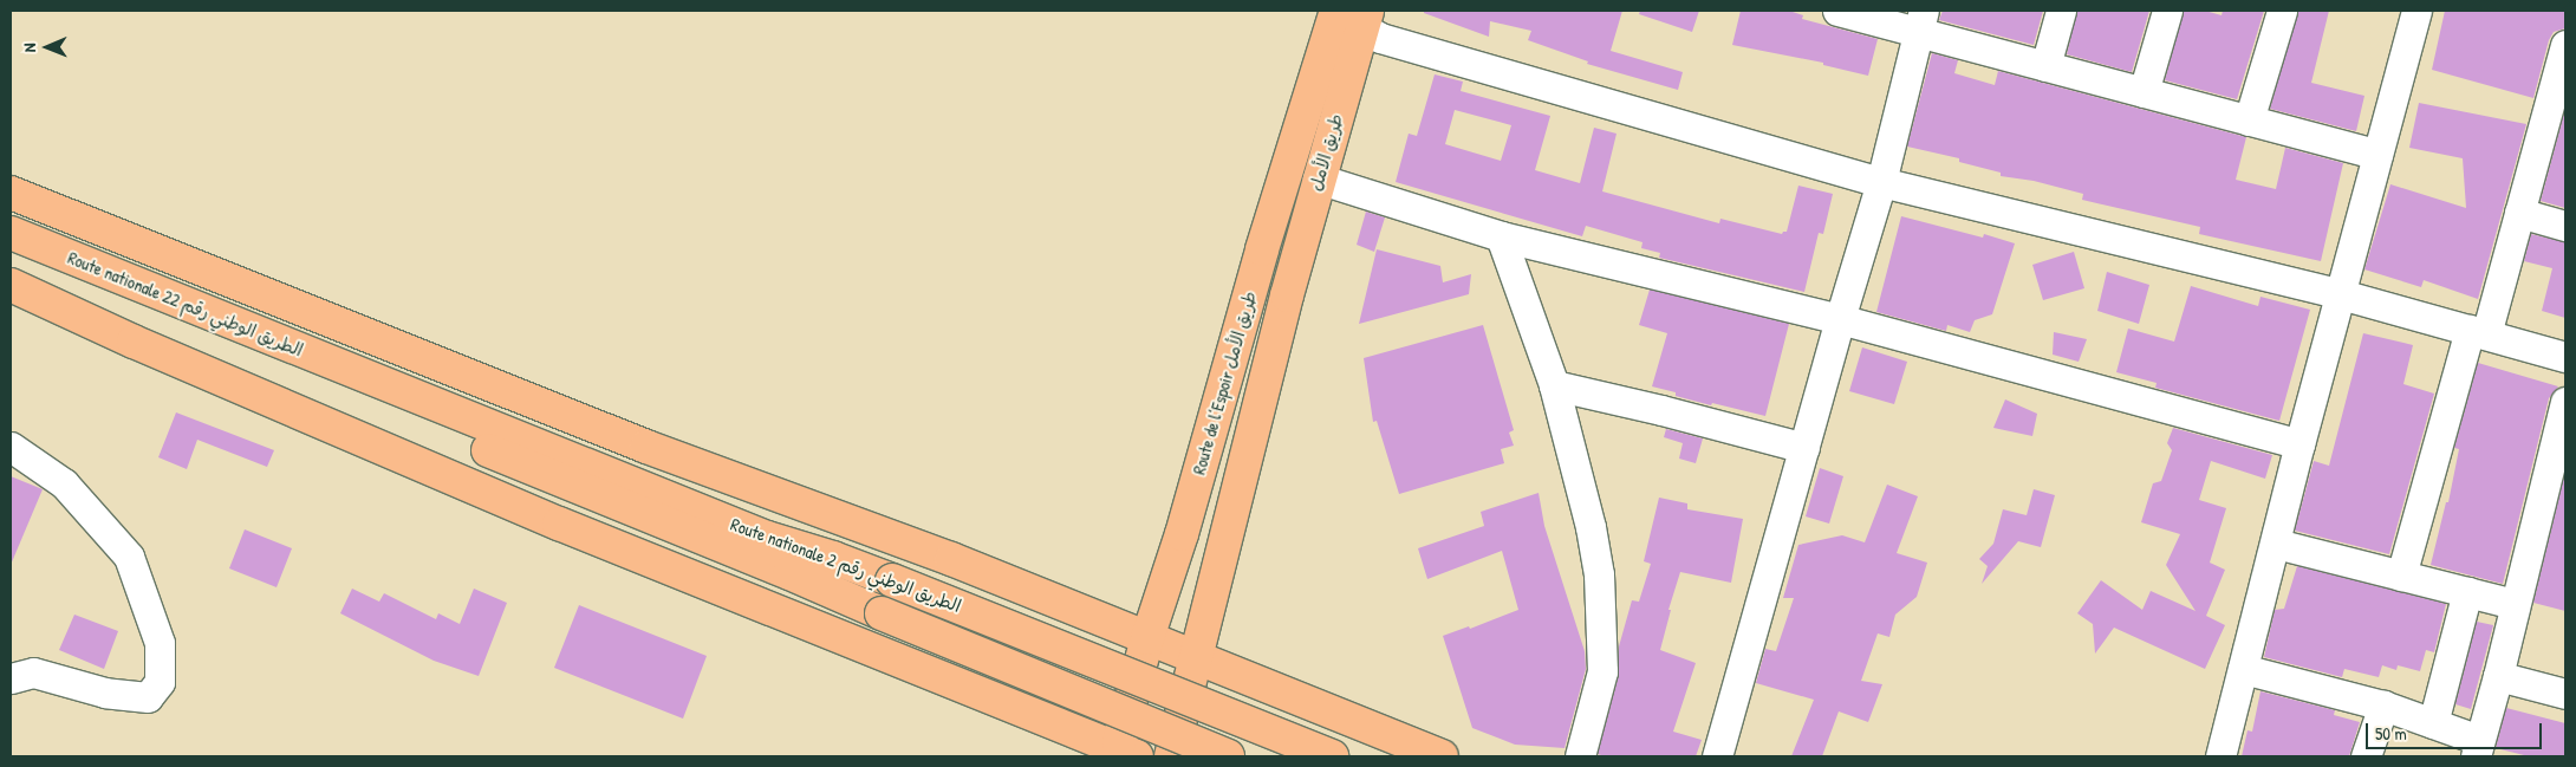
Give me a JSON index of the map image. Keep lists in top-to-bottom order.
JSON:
{
  "streets": {
    "highway": [
      "طريق الأمل",
      "Route nationale 22 الطريق الوطني رقم",
      "Route de l’Espoir طريق الأمل",
      "Route nationale الطريق الوطني رقم 2"
    ]
  },
  "crossings": [
    ["طريق الأمل", "Route de l’Espoir طريق الأمل"],
    ["Route nationale 22 الطريق الوطني رقم", "Route nationale الطريق الوطني رقم 2"]
  ],
  "scale_bar": "50 m",
  "north": "left"
}
